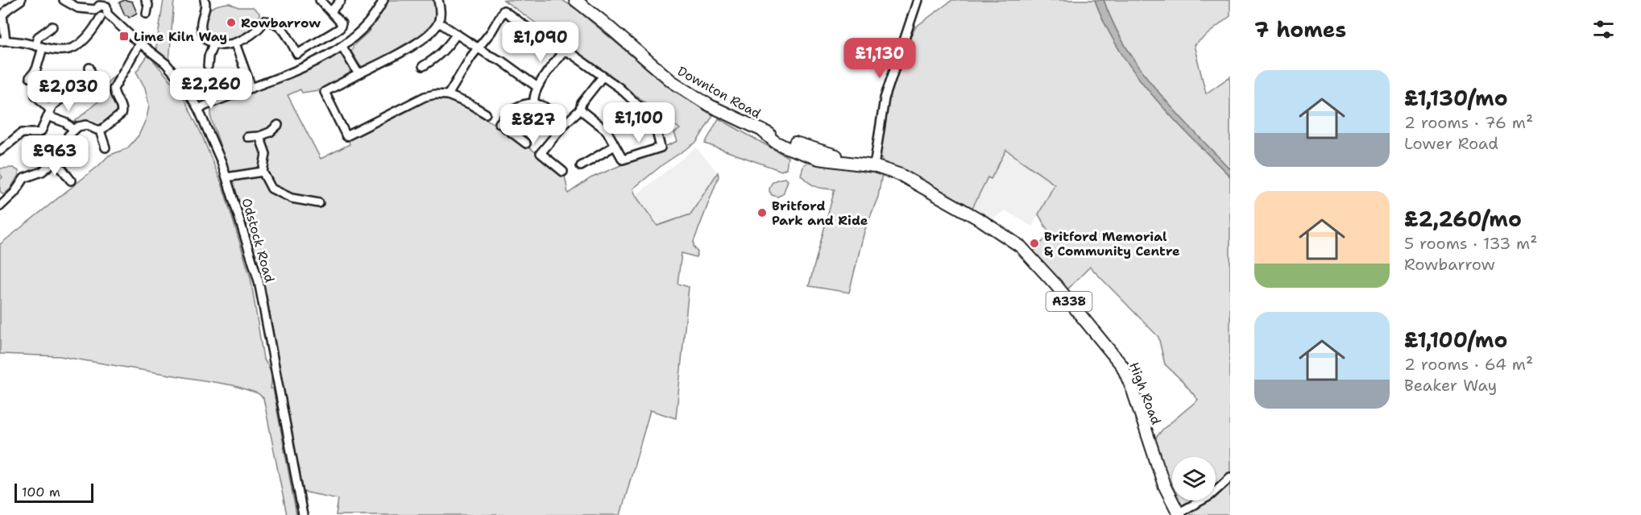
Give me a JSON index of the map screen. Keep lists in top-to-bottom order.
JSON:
{
  "streets": {
    "highway": ["Downton Road", "A338", "High Road"],
    "street": ["Odstock Road"]
  },
  "crossings": [
    ["Downton Road", "High Road"]
  ],
  "places": {
    "other": ["Rowbarrow", "Britford Park and Ride", "Britford Memorial & Community Centre"],
    "transit": ["Lime Kiln Way"]
  },
  "scale_bar": "100 m",
  "page": {
    "heading": "7 homes",
    "price": [
      "£1,090",
      "£1,130",
      "£2,260",
      "£2,030",
      "£1,100",
      "£827",
      "£963"
    ],
    "list": [
      {
        "name": "£1,130/mo",
        "note": "2 rooms · 76 m² · Lower Road"
      },
      {
        "name": "£2,260/mo",
        "note": "5 rooms · 133 m² · Rowbarrow"
      },
      {
        "name": "£1,100/mo",
        "note": "2 rooms · 64 m² · Beaker Way"
      }
    ],
    "scale": "100 m"
  }
}
